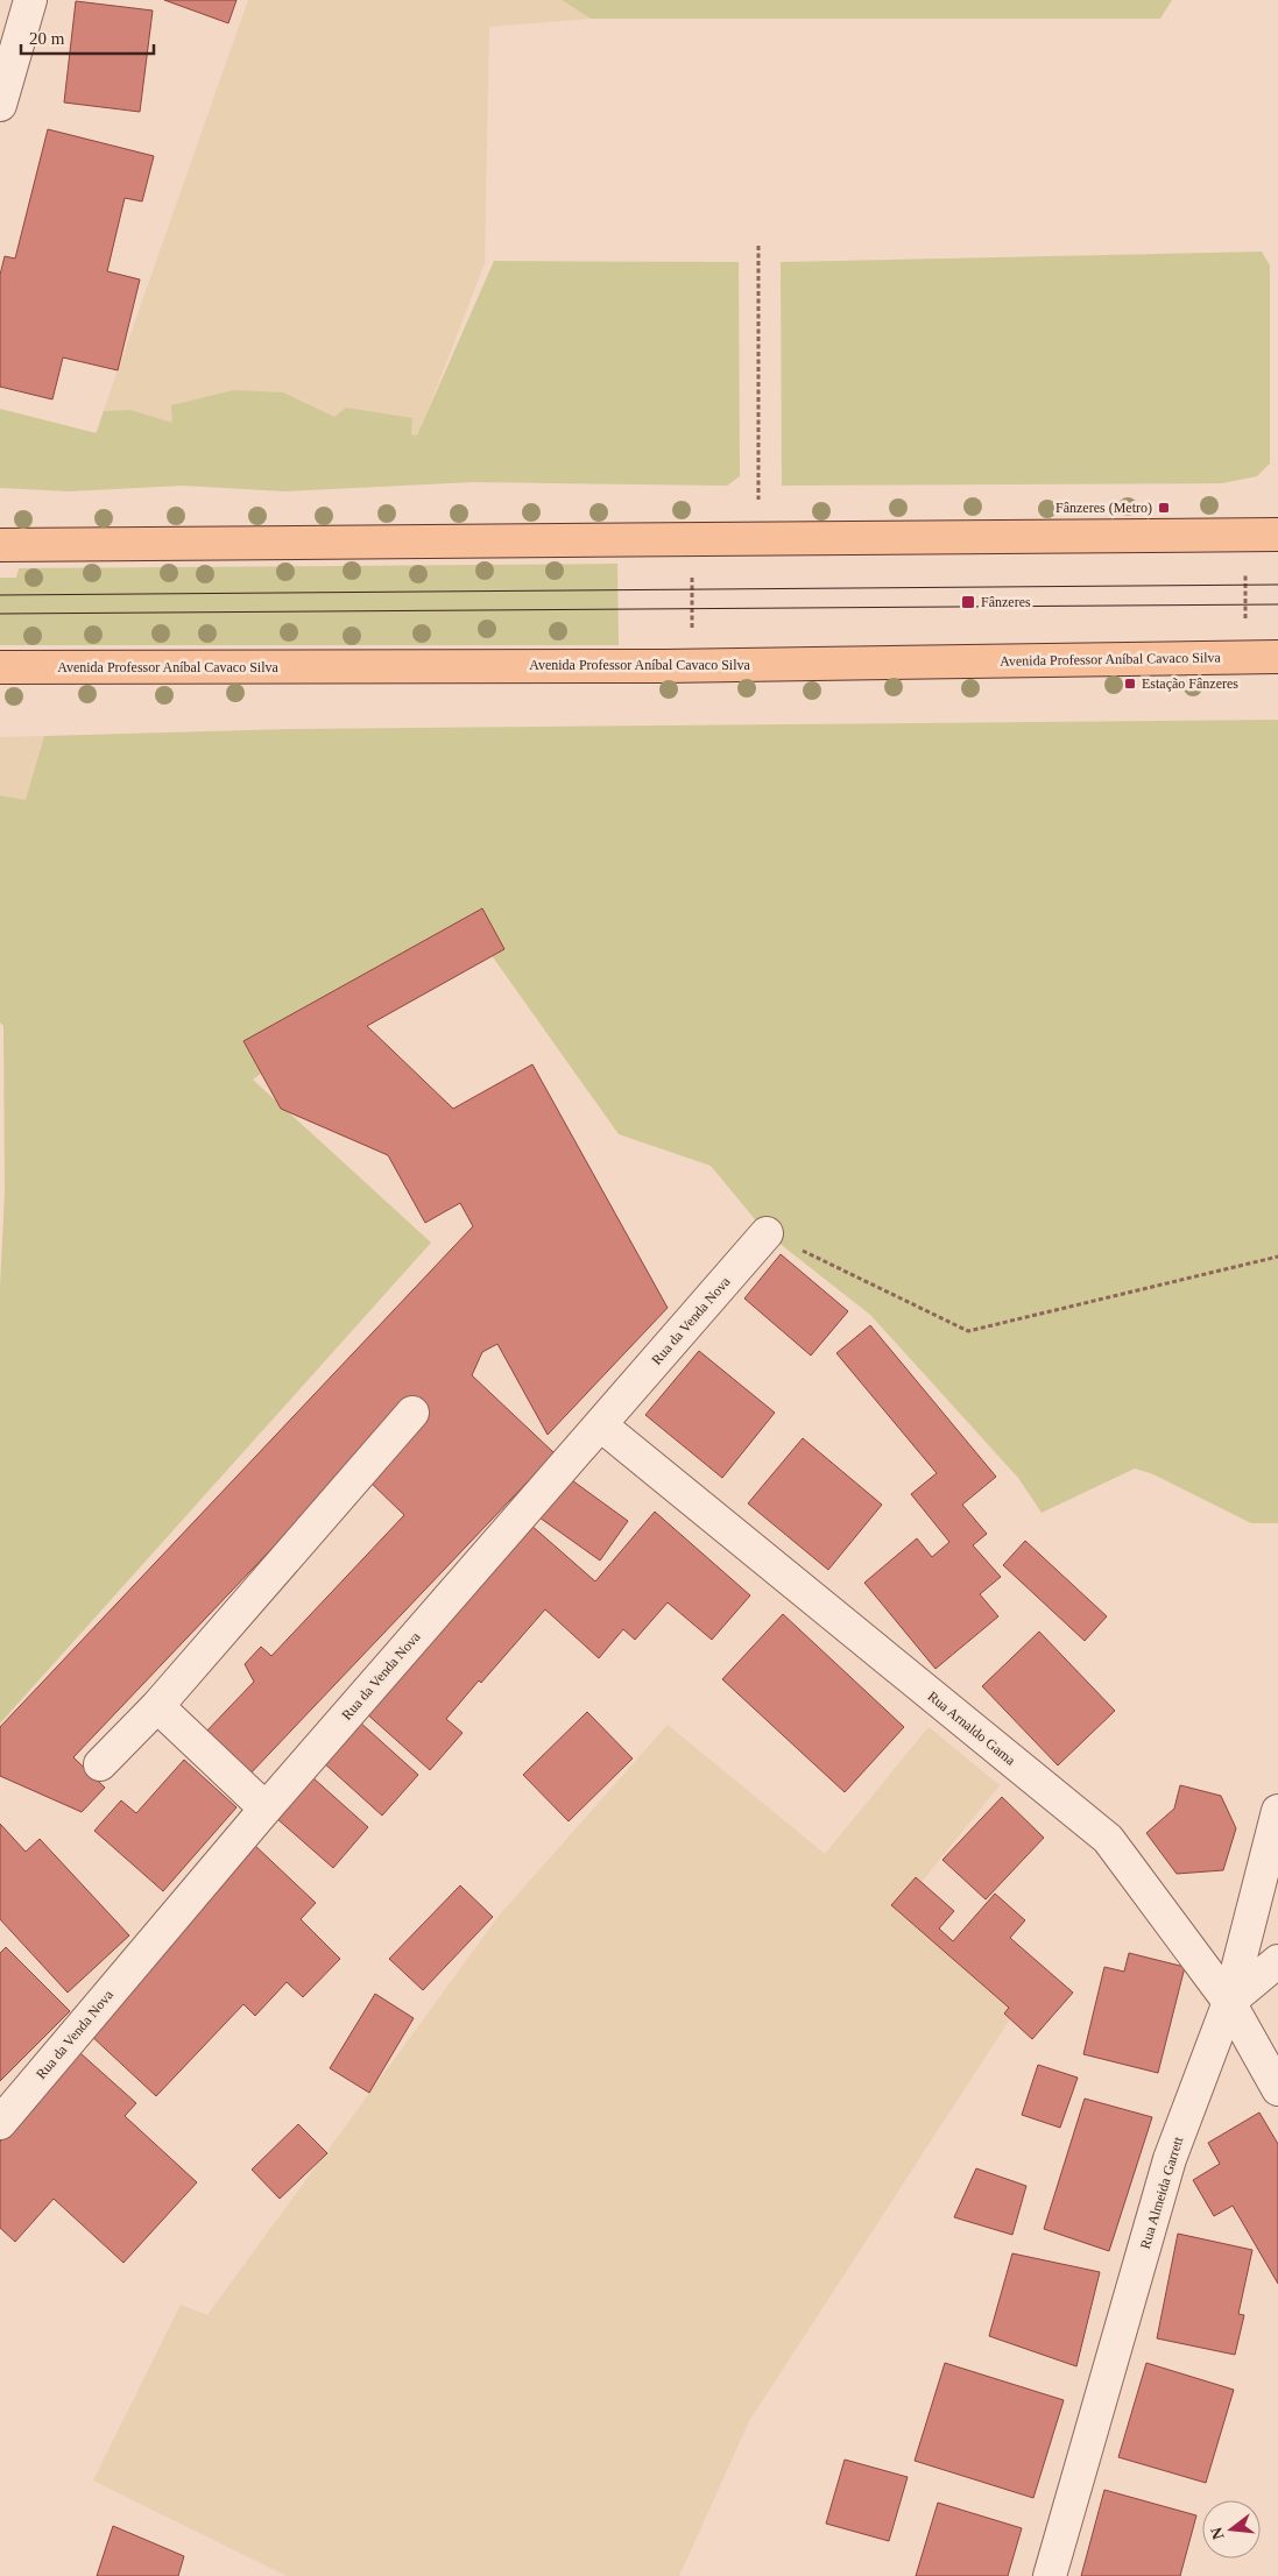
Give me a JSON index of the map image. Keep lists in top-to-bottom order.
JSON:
{
  "streets": {
    "main road": ["Avenida Professor Aníbal Cavaco Silva"],
    "street": ["Rua da Venda Nova", "Rua Arnaldo Gama", "Rua Almeida Garrett"]
  },
  "crossings": [
    ["Rua da Venda Nova", "Rua Arnaldo Gama"],
    ["Rua Arnaldo Gama", "Rua Almeida Garrett"]
  ],
  "places": {
    "transit": ["Fânzeres (Metro)", "Fânzeres", "Estação Fânzeres"]
  },
  "scale_bar": "20 m",
  "north": "left"
}
